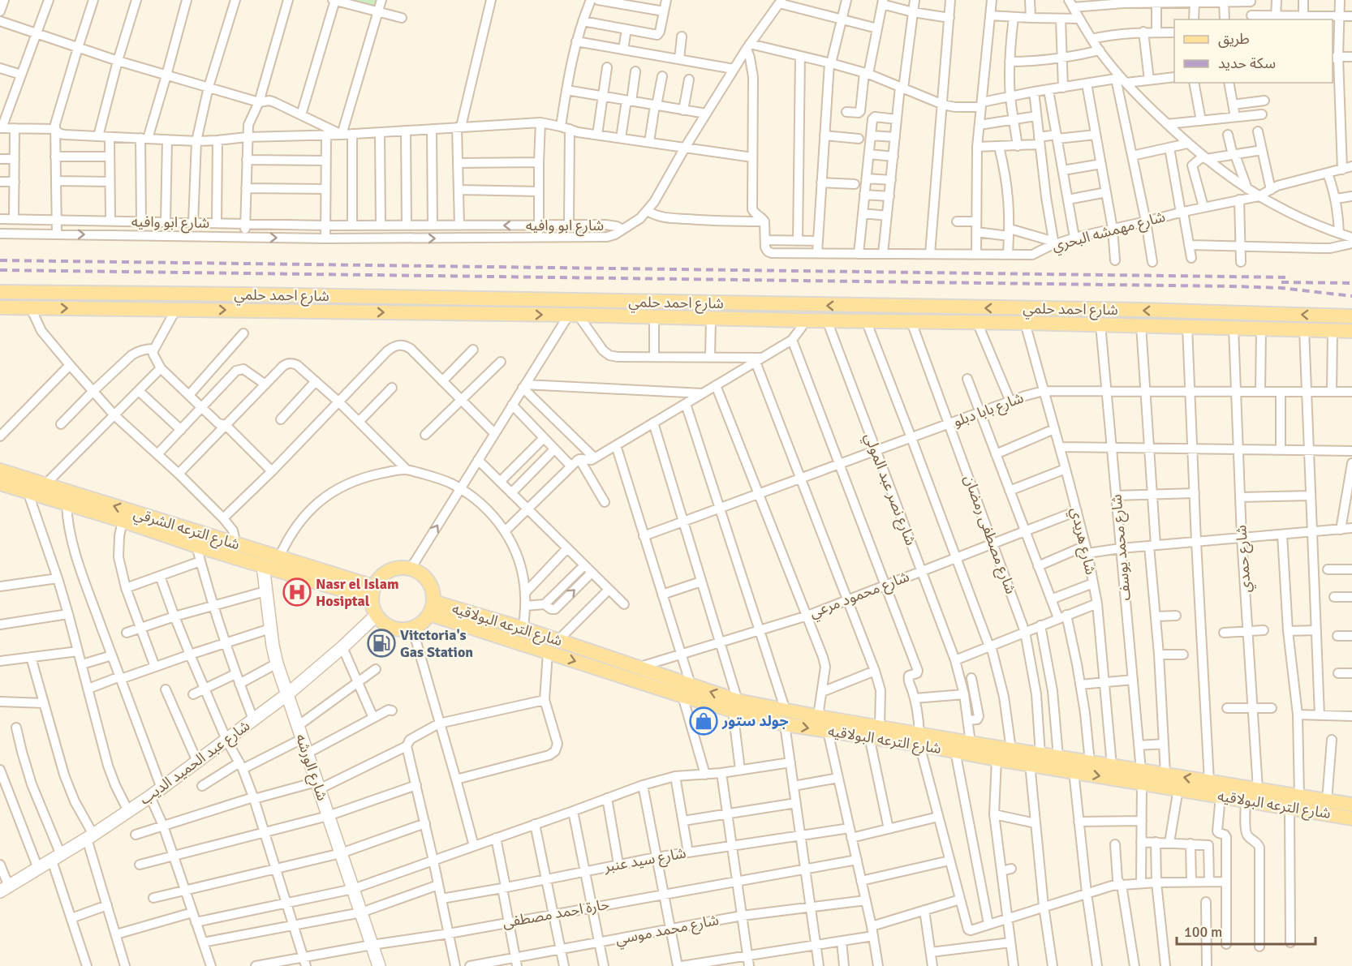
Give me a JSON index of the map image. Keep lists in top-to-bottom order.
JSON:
{
  "streets": {
    "main road": ["شارع احمد حلمي", "شارع الترعه الشرقي", "شارع الترعه البولاقيه"],
    "street": [
      "شارع ابو وافيه",
      "شارع مهمشه البحري",
      "شارع بابا دبلو",
      "شارع نصر عبد المولي",
      "شارع مصطفى رمضان",
      "شارع هريدي",
      "شارع محمد يوسف",
      "شارع حمدي",
      "شارع محمود مرعي",
      "شارع عبد الحميد الديب",
      "شارع الورشه",
      "شارع سيد عنبر",
      "حارة احمد مصطفى",
      "شارع محمد موسي"
    ]
  },
  "crossings": [
    ["شارع احمد حلمي", "شارع نصر عبد المولي"],
    ["شارع احمد حلمي", "شارع مصطفى رمضان"],
    ["شارع احمد حلمي", "شارع هريدي"],
    ["شارع احمد حلمي", "شارع محمد يوسف"],
    ["شارع احمد حلمي", "شارع حمدي"],
    ["شارع بابا دبلو", "شارع نصر عبد المولي"],
    ["شارع بابا دبلو", "شارع مصطفى رمضان"],
    ["شارع بابا دبلو", "شارع هريدي"],
    ["شارع بابا دبلو", "شارع محمد يوسف"],
    ["شارع بابا دبلو", "شارع حمدي"],
    ["شارع نصر عبد المولي", "شارع محمود مرعي"],
    ["شارع نصر عبد المولي", "شارع الترعه البولاقيه"],
    ["شارع الترعه الشرقي", "شارع الترعه البولاقيه"],
    ["شارع الترعه الشرقي", "شارع عبد الحميد الديب"],
    ["شارع الترعه الشرقي", "شارع الورشه"],
    ["شارع مصطفى رمضان", "شارع محمود مرعي"],
    ["شارع مصطفى رمضان", "شارع الترعه البولاقيه"],
    ["شارع هريدي", "شارع محمود مرعي"],
    ["شارع هريدي", "شارع الترعه البولاقيه"],
    ["شارع محمد يوسف", "شارع الترعه البولاقيه"],
    ["شارع حمدي", "شارع الترعه البولاقيه"],
    ["شارع محمود مرعي", "شارع الترعه البولاقيه"],
    ["شارع الترعه البولاقيه", "شارع عبد الحميد الديب"],
    ["شارع عبد الحميد الديب", "شارع الورشه"],
    ["شارع الورشه", "حارة احمد مصطفى"]
  ],
  "places": {
    "hospital": ["Nasr el Islam Hosiptal"],
    "fuel station": ["Vitctoria's Gas Station"],
    "shop": ["جولد ستور"]
  },
  "legend": ["طريق", "سكة حديد"],
  "scale_bar": "100 m"
}
